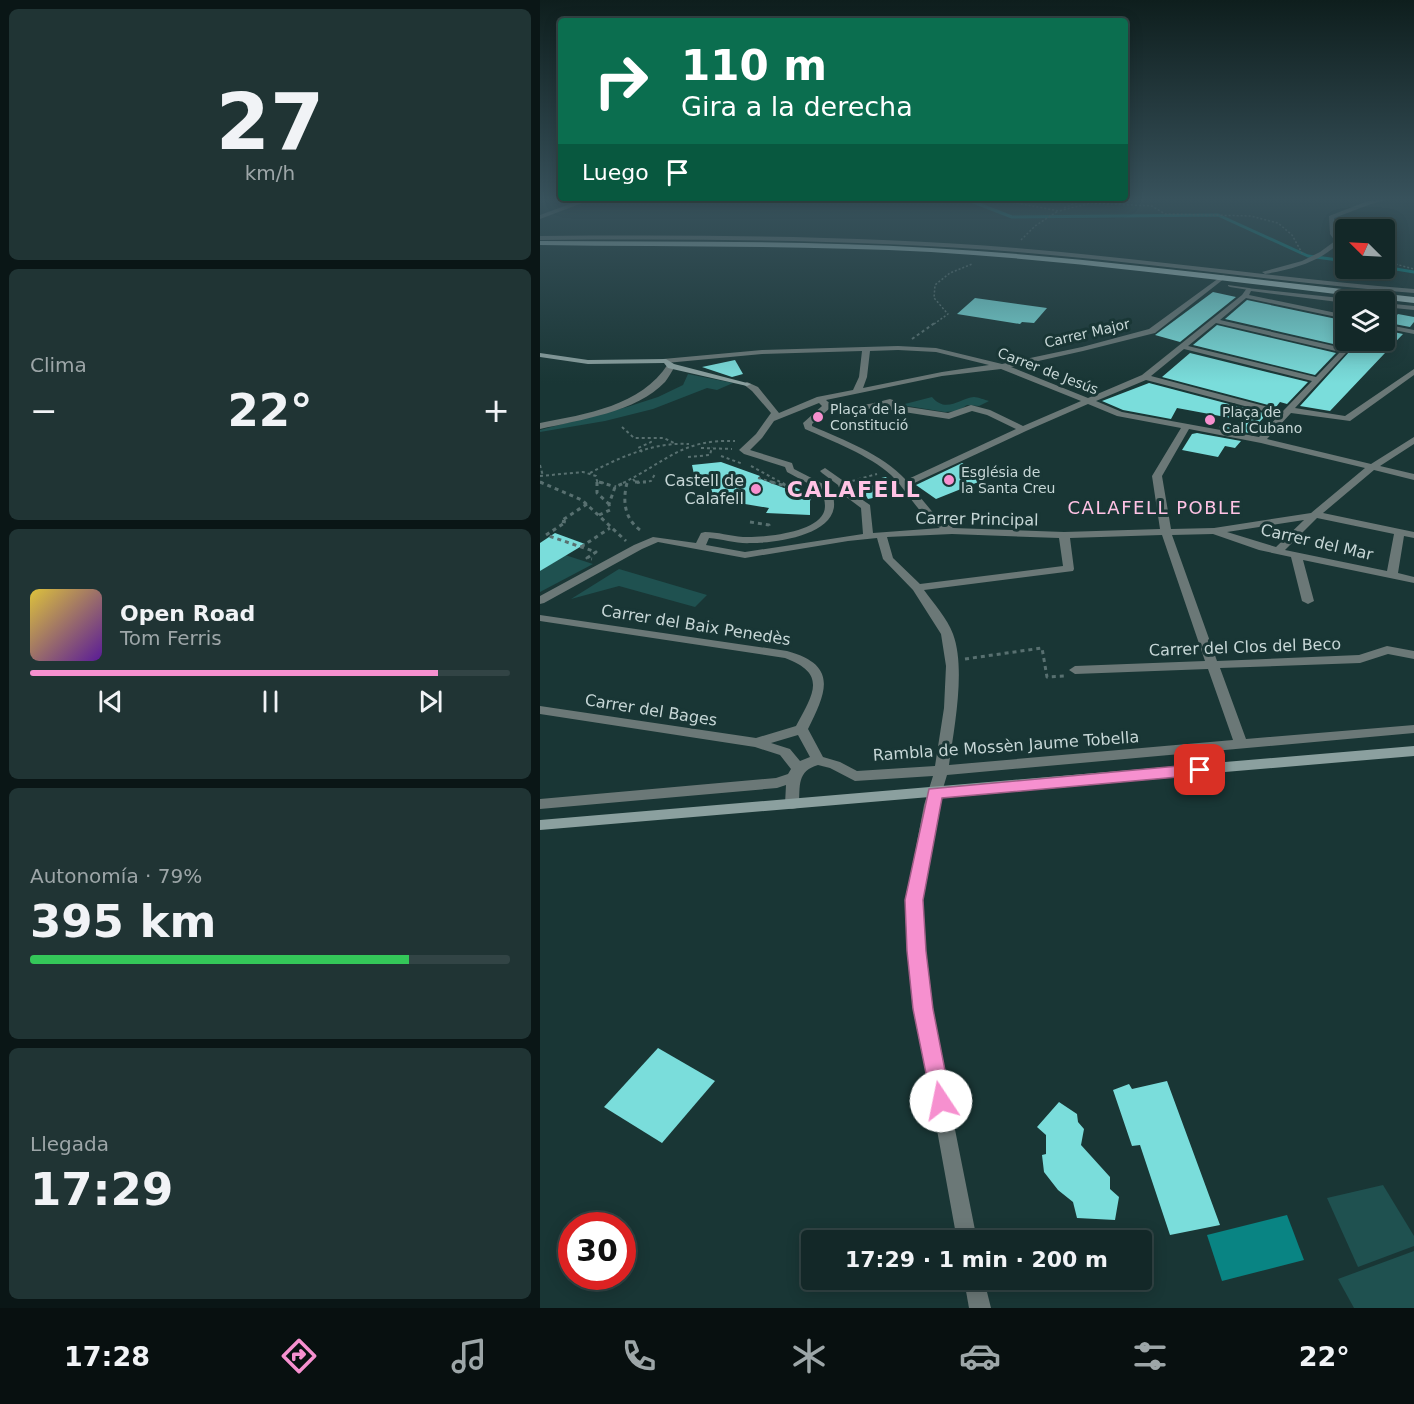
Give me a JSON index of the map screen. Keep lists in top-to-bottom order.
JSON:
{
  "streets": {
    "street": [
      "Carrer Major",
      "Carrer de Jesús",
      "Carrer Principal",
      "Carrer del Mar",
      "Carrer del Baix Penedès",
      "Carrer del Clos del Beco",
      "Carrer del Bages",
      "Rambla de Mossèn Jaume Tobella"
    ]
  },
  "crossings": [
    ["Carrer Major", "Carrer de Jesús"],
    ["Carrer Principal", "Carrer del Mar"],
    ["Carrer del Baix Penedès", "Carrer del Bages"]
  ],
  "districts": ["CALAFELL", "CALAFELL POBLE"],
  "places": [
    "Plaça de la Constitució",
    "Plaça de Cal Cubano",
    "Església de la Santa Creu",
    "Castell de Calafell"
  ],
  "north": "top left",
  "page": {
    "tile": [
      ["27", "km/h"],
      "Clima",
      ["Autonomía · 79%", "395 km"],
      ["Llegada", "17:29"]
    ],
    "turn": ["110 m", "Gira a la derecha"],
    "then": "Luego",
    "heat": ["−", "22°", "+"],
    "song": ["Open Road", "Tom Ferris"],
    "limit": "30",
    "trip": "17:29 · 1 min · 200 m",
    "tabs": ["17:28", "22°"]
  }
}
